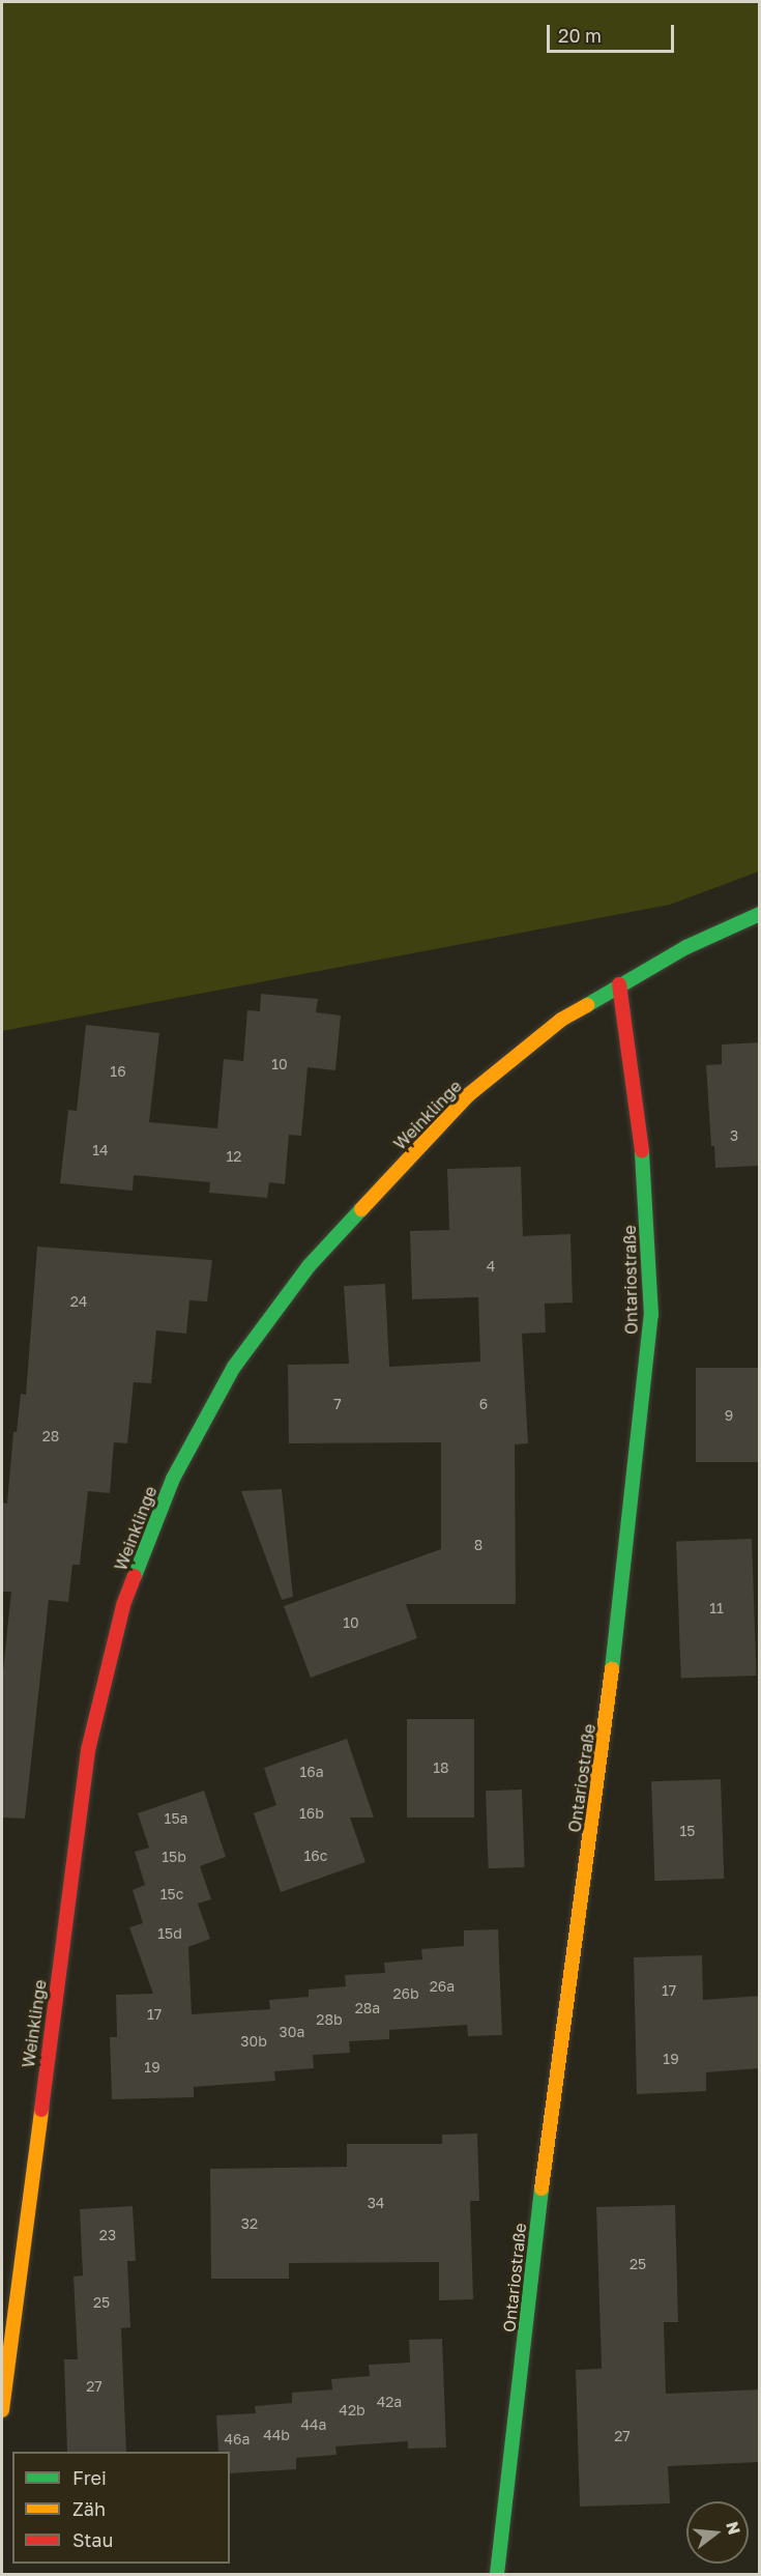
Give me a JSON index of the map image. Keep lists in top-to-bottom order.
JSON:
{
  "streets": {
    "street": ["Weinklinge", "Ontariostraße"]
  },
  "crossings": [
    ["Weinklinge", "Ontariostraße"]
  ],
  "house_numbers": [
    "10",
    "16",
    "3",
    "14",
    "12",
    "4",
    "24",
    "7",
    "6",
    "9",
    "28",
    "8",
    "11",
    "10",
    "18",
    "16a",
    "16b",
    "15a",
    "15",
    "16c",
    "15b",
    "15c",
    "15d",
    "26a",
    "17",
    "26b",
    "28a",
    "17",
    "28b",
    "30a",
    "30b",
    "19",
    "19",
    "34",
    "32",
    "23",
    "25",
    "25",
    "27",
    "42a",
    "42b",
    "44a",
    "44b",
    "27",
    "46a"
  ],
  "legend": ["Frei", "Zäh", "Stau"],
  "scale_bar": "20 m",
  "north": "right"
}
